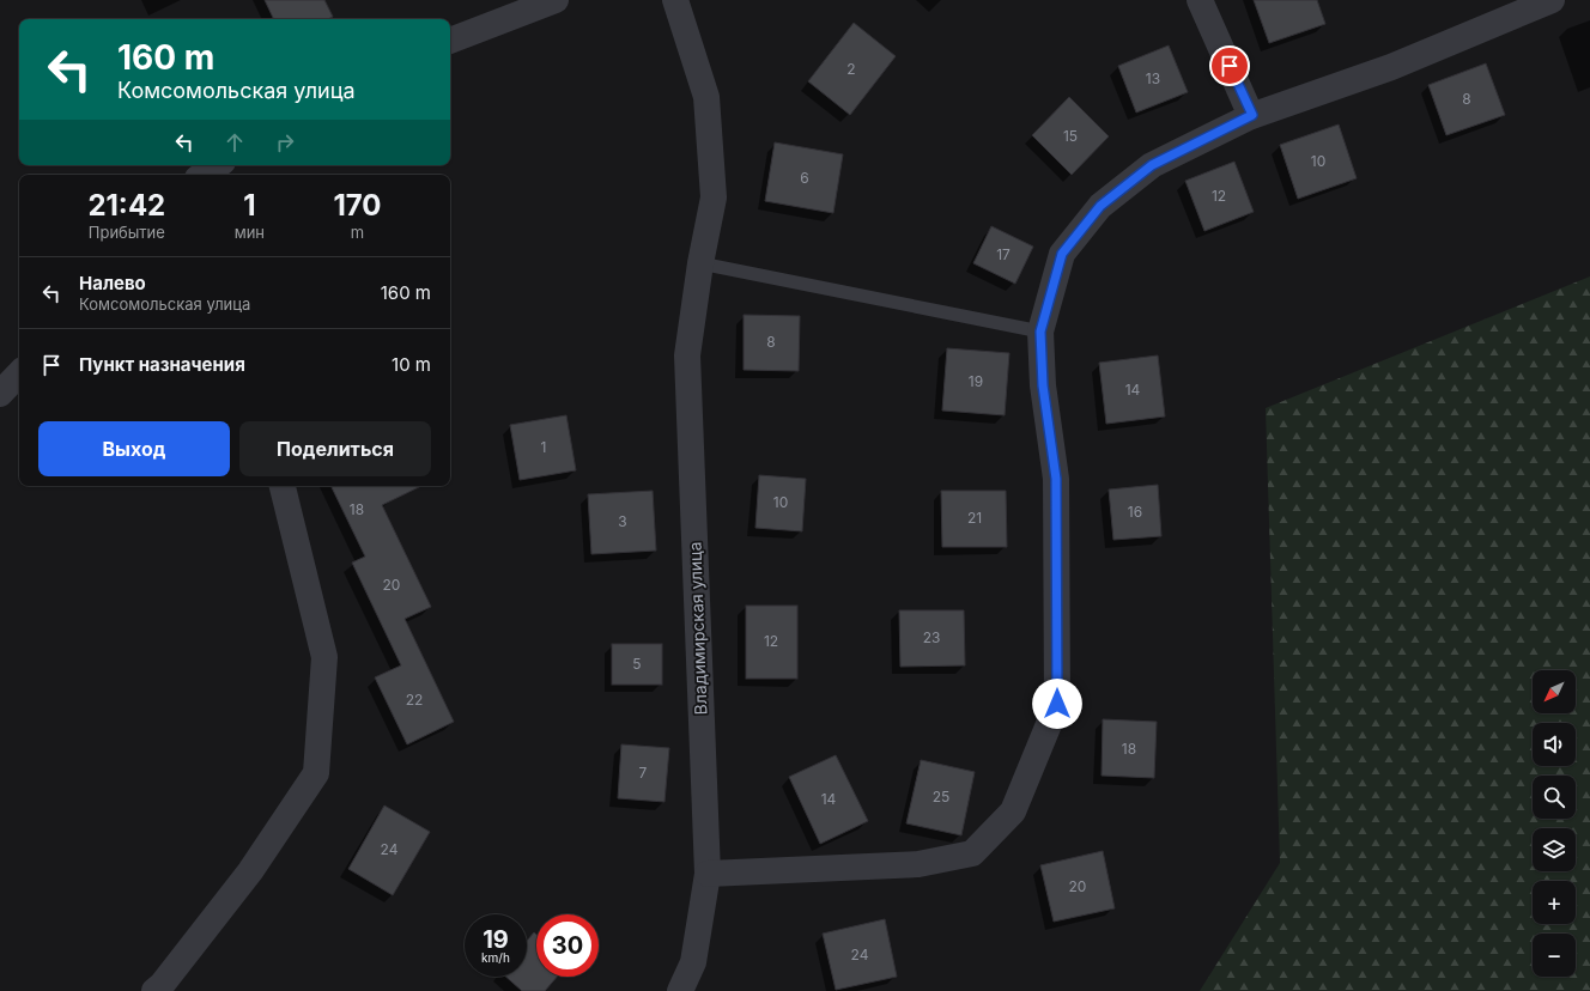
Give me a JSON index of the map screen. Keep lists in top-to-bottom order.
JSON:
{
  "streets": {
    "street": ["Владимирская улица"]
  },
  "house_numbers": [
    "2",
    "13",
    "8",
    "15",
    "10",
    "6",
    "12",
    "17",
    "8",
    "19",
    "14",
    "1",
    "10",
    "18",
    "16",
    "21",
    "3",
    "20",
    "23",
    "12",
    "5",
    "22",
    "18",
    "7",
    "25",
    "14",
    "24",
    "20",
    "24"
  ],
  "north": "bottom left",
  "page": {
    "turn": ["160 m", "Комсомольская улица"],
    "eta": [
      "21:42",
      "Прибытие",
      "1",
      "мин",
      "170",
      "m"
    ],
    "list": [
      {
        "name": "Налево",
        "note": "Комсомольская улица",
        "value": "160 m"
      },
      {
        "name": "Пункт назначения",
        "value": "10 m"
      }
    ],
    "buttons": ["Выход", "Поделиться"],
    "map_buttons": ["+", "−"],
    "speed": "19 km/h",
    "limit": "30"
  }
}
